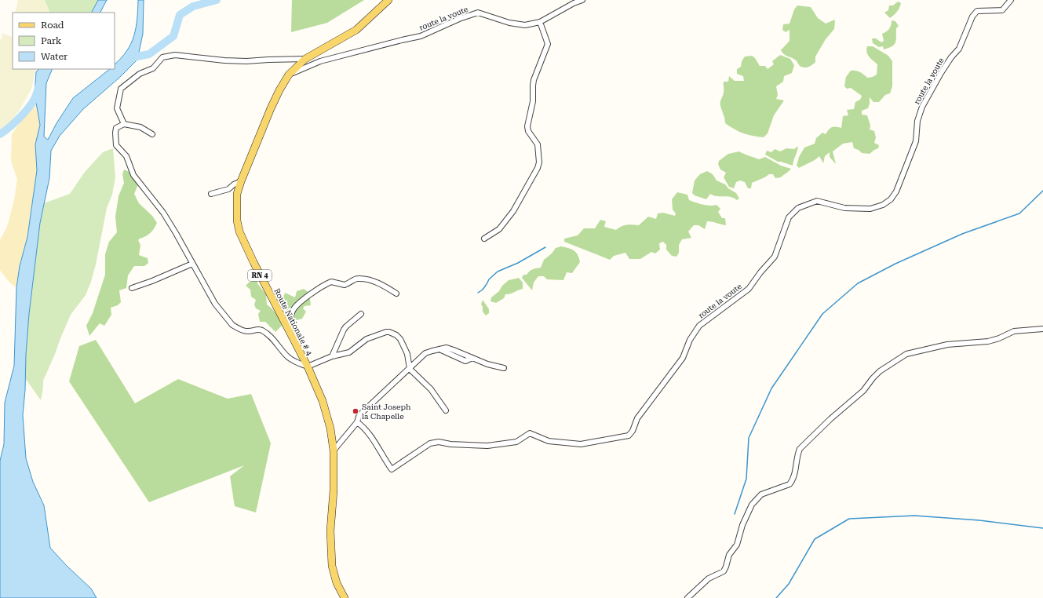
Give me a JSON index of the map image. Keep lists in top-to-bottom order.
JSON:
{
  "streets": {
    "main road": ["RN 4", "Route Nationale # 4"],
    "street": ["route la voute"]
  },
  "crossings": [
    ["route la voute", "Route Nationale # 4"]
  ],
  "places": ["Saint Joseph la Chapelle"],
  "legend": ["Road", "Park", "Water"]
}
